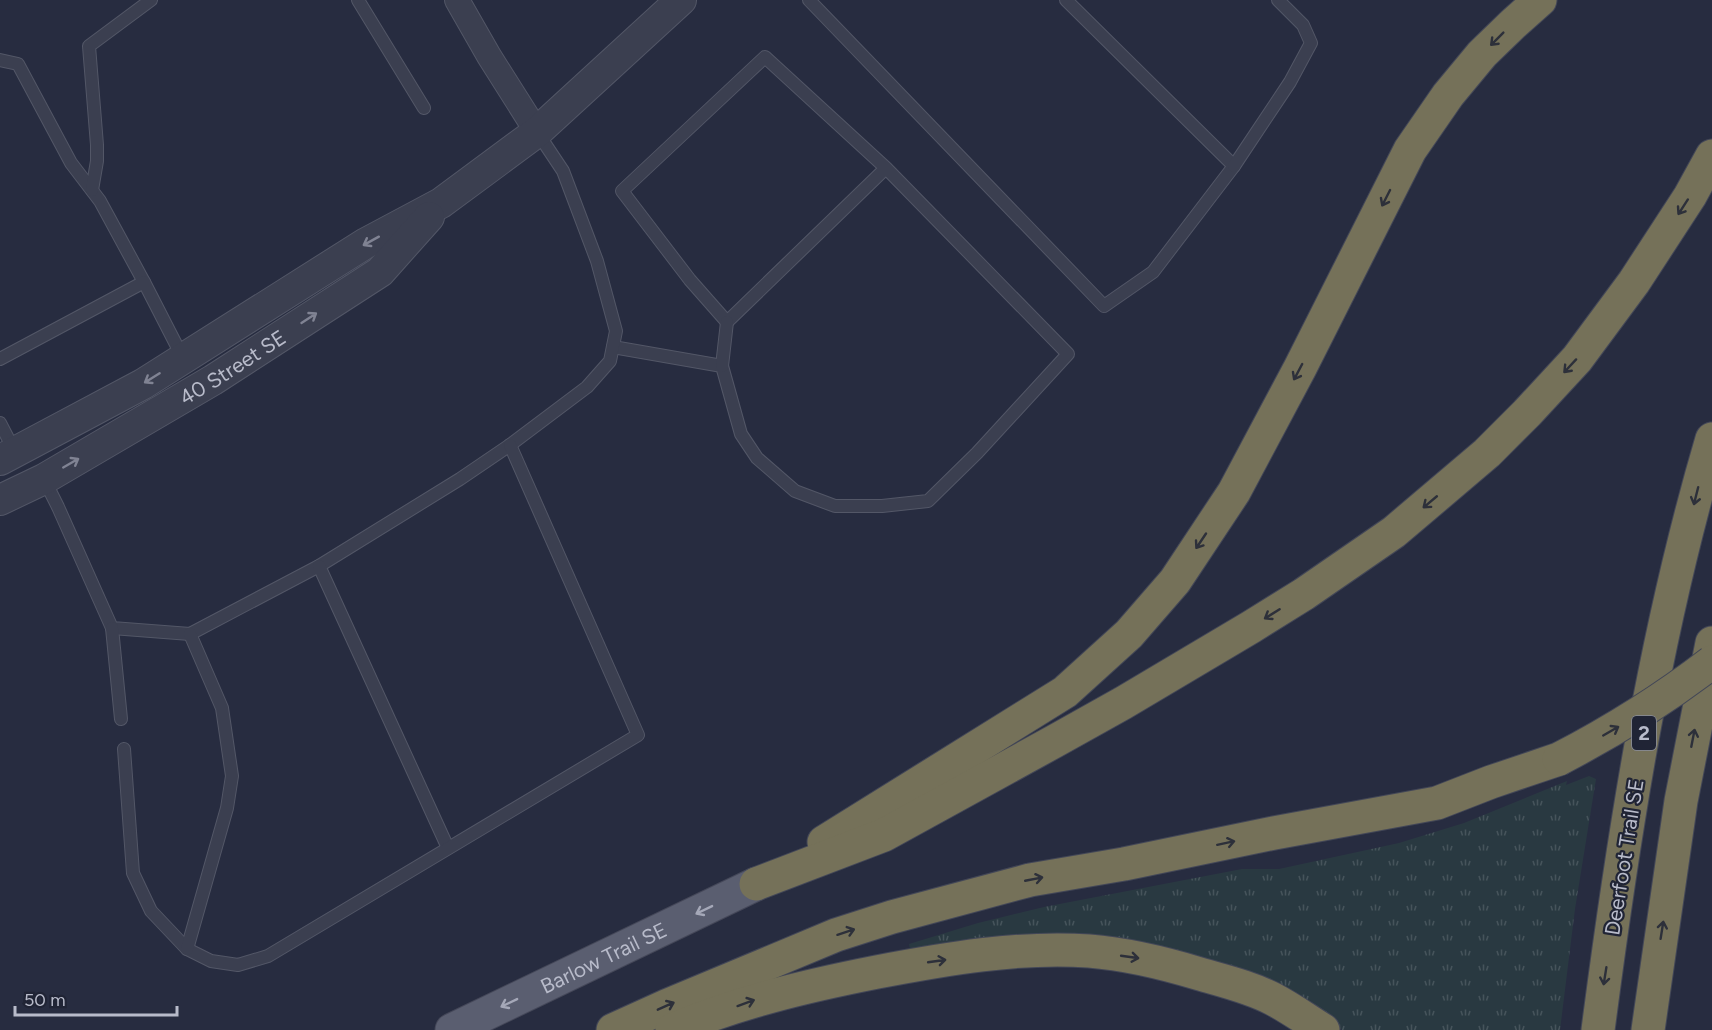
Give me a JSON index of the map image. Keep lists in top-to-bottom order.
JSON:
{
  "streets": {
    "highway": ["2", "Deerfoot Trail SE"],
    "main road": ["Barlow Trail SE"],
    "street": ["40 Street SE"]
  },
  "one_way": ["Barlow Trail SE"],
  "scale_bar": "50 m"
}
